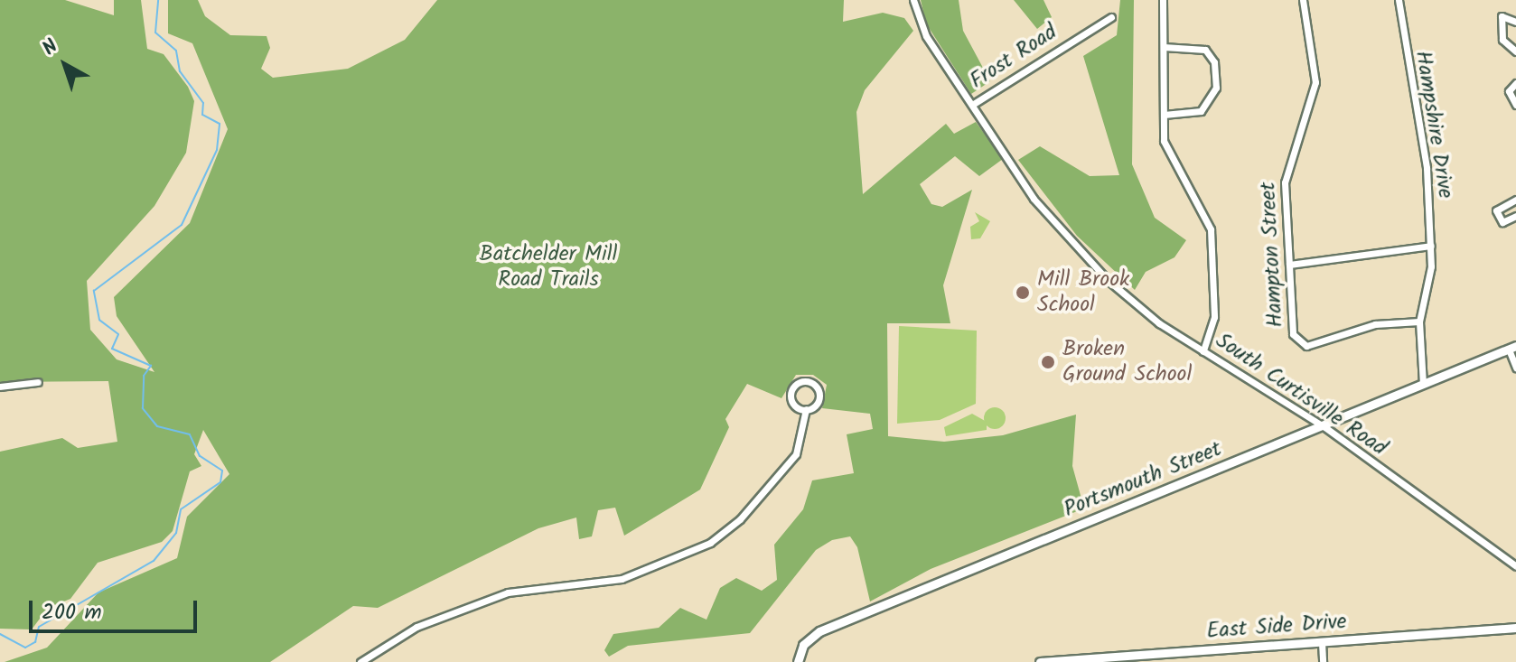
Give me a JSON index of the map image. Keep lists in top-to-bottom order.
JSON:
{
  "streets": {
    "street": [
      "Frost Road",
      "Hampshire Drive",
      "Hampton Street",
      "South Curtisville Road",
      "Portsmouth Street",
      "East Side Drive"
    ]
  },
  "crossings": [
    ["Frost Road", "South Curtisville Road"],
    ["Hampshire Drive", "Hampton Street"],
    ["Hampshire Drive", "Portsmouth Street"],
    ["South Curtisville Road", "Portsmouth Street"]
  ],
  "parks": ["Batchelder Mill Road Trails"],
  "places": ["Mill Brook School", "Broken Ground School"],
  "scale_bar": "200 m",
  "north": "top left"
}
